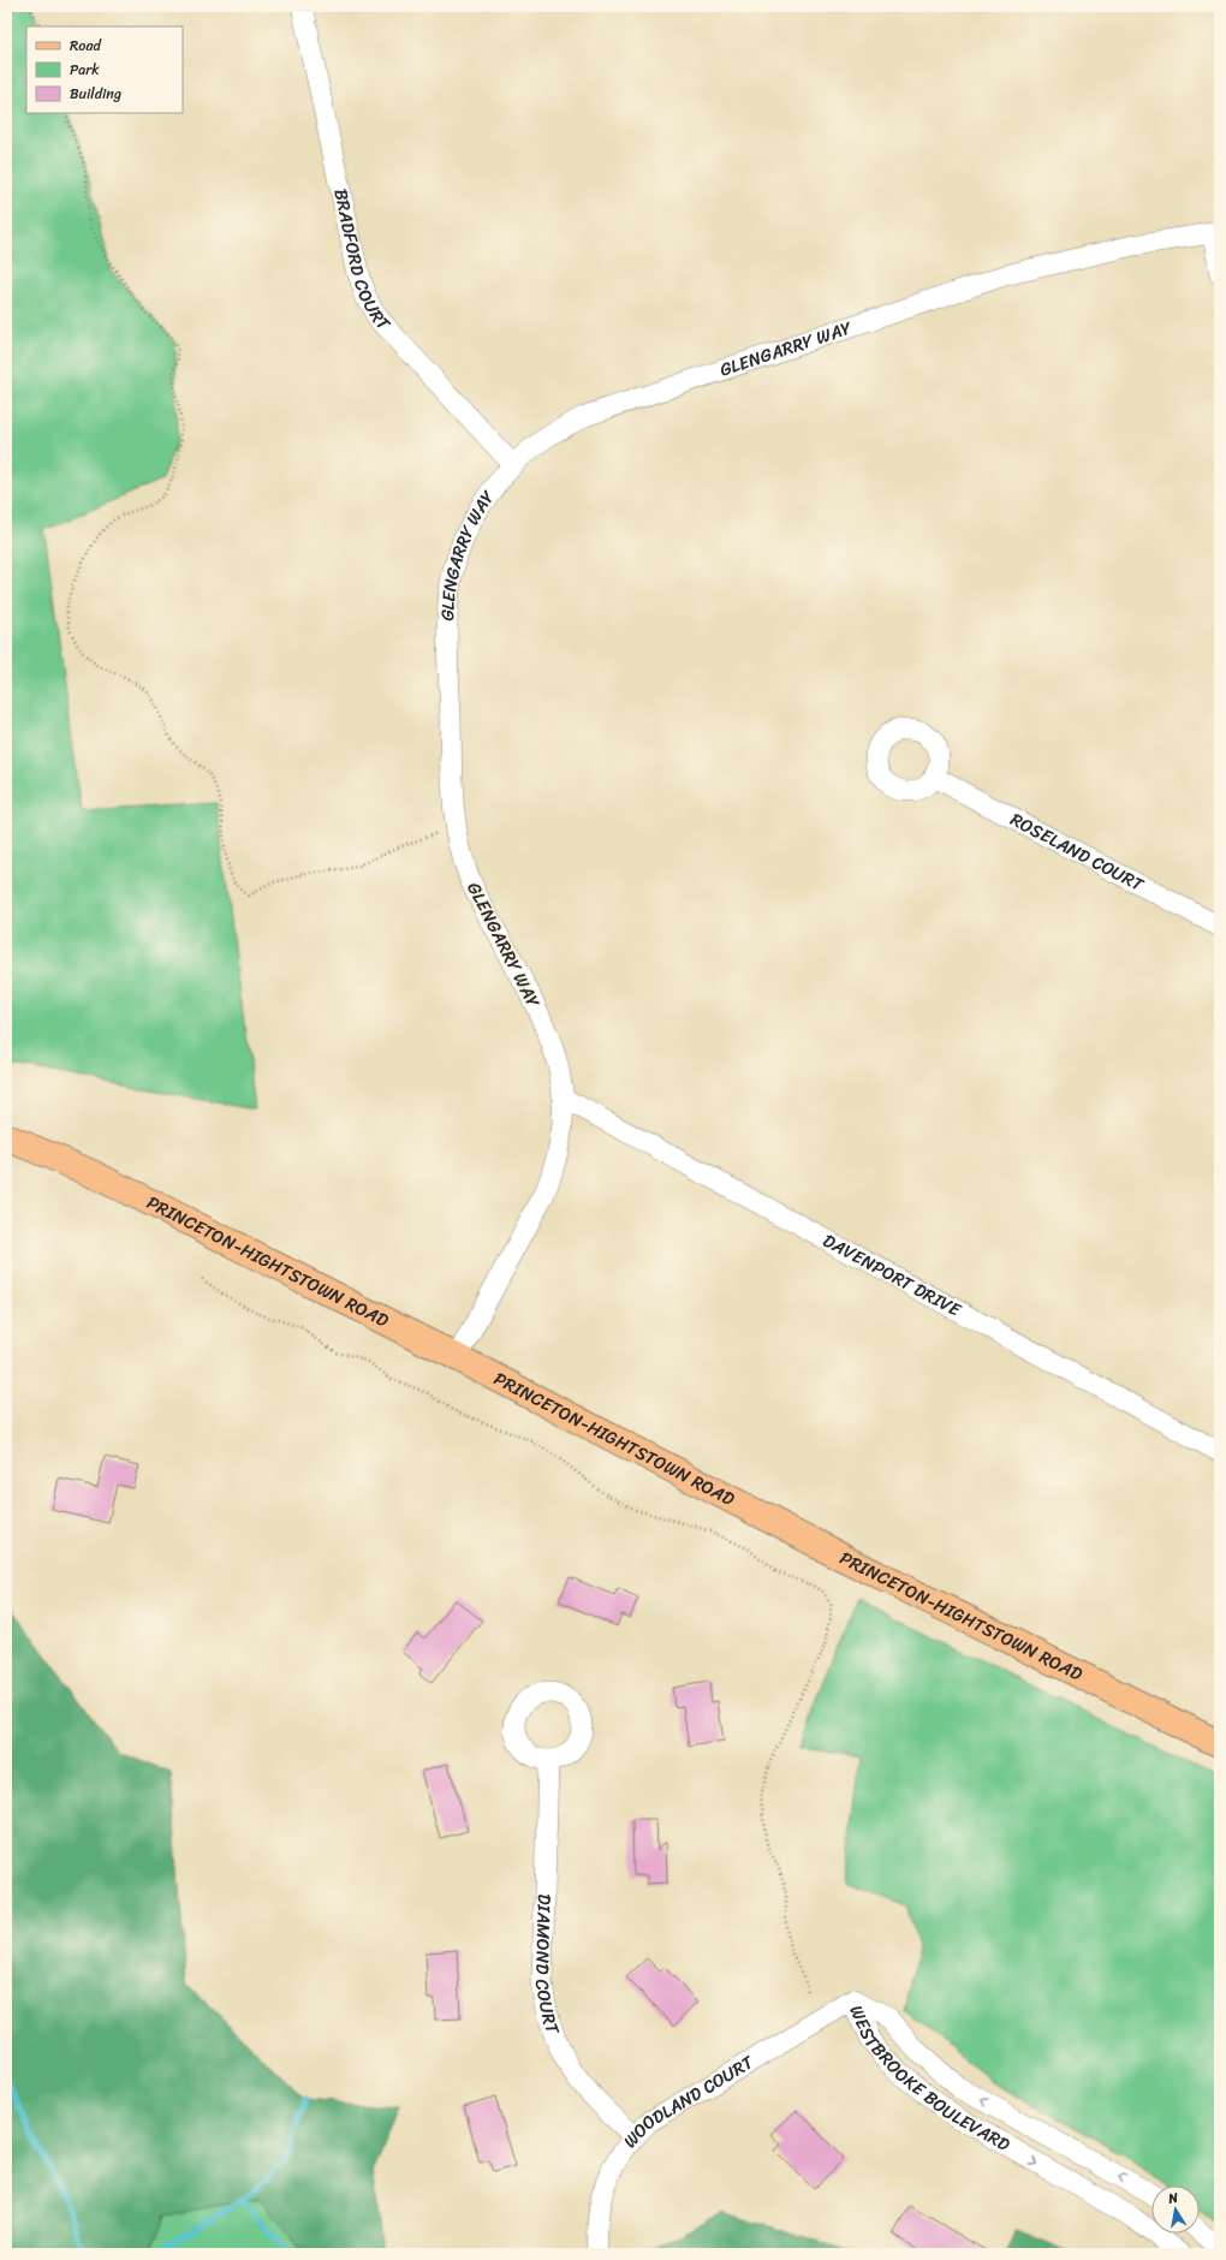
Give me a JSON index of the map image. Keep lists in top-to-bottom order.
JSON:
{
  "streets": {
    "main road": ["PRINCETON-HIGHTSTOWN ROAD"],
    "street": [
      "BRADFORD COURT",
      "GLENGARRY WAY",
      "ROSELAND COURT",
      "DAVENPORT DRIVE",
      "DIAMOND COURT",
      "WESTBROOKE BOULEVARD",
      "WOODLAND COURT"
    ]
  },
  "crossings": [
    ["BRADFORD COURT", "GLENGARRY WAY"],
    ["GLENGARRY WAY", "PRINCETON-HIGHTSTOWN ROAD"],
    ["GLENGARRY WAY", "DAVENPORT DRIVE"],
    ["DIAMOND COURT", "WOODLAND COURT"],
    ["WESTBROOKE BOULEVARD", "WOODLAND COURT"]
  ],
  "legend": ["Road", "Park", "Building"],
  "north": "top"
}
